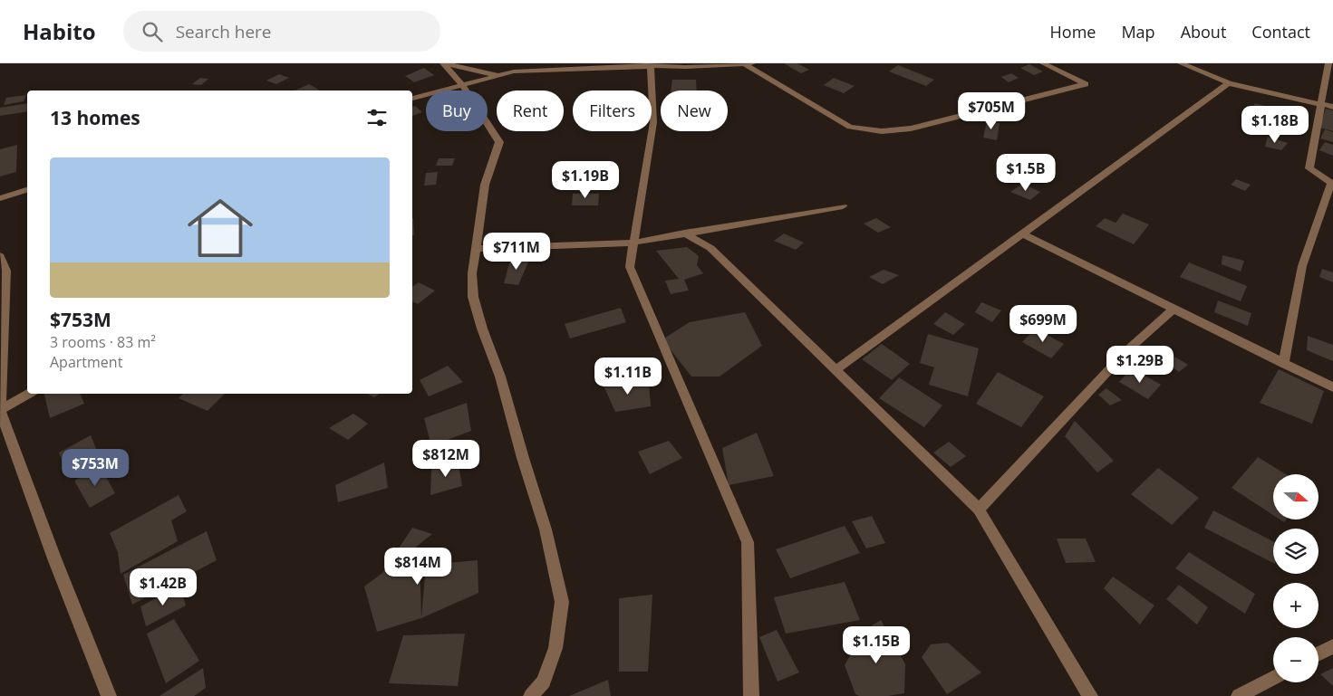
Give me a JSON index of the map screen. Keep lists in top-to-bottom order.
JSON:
{
  "north": "right",
  "page": {
    "header": "Habito",
    "search": "Search here",
    "nav": [
      "Home",
      "Map",
      "About",
      "Contact"
    ],
    "chip": [
      "Buy",
      "Rent",
      "Filters",
      "New"
    ],
    "heading": "13 homes",
    "price": [
      "$705M",
      "$1.18B",
      "$1.5B",
      "$1.19B",
      "$711M",
      "$699M",
      "$1.29B",
      "$1.11B",
      "$812M",
      "$753M",
      "$814M",
      "$1.42B",
      "$1.15B"
    ],
    "list": [
      {
        "name": "$753M",
        "note": "3 rooms · 83 m² · Apartment"
      }
    ],
    "map_buttons": ["+", "−"]
  }
}
